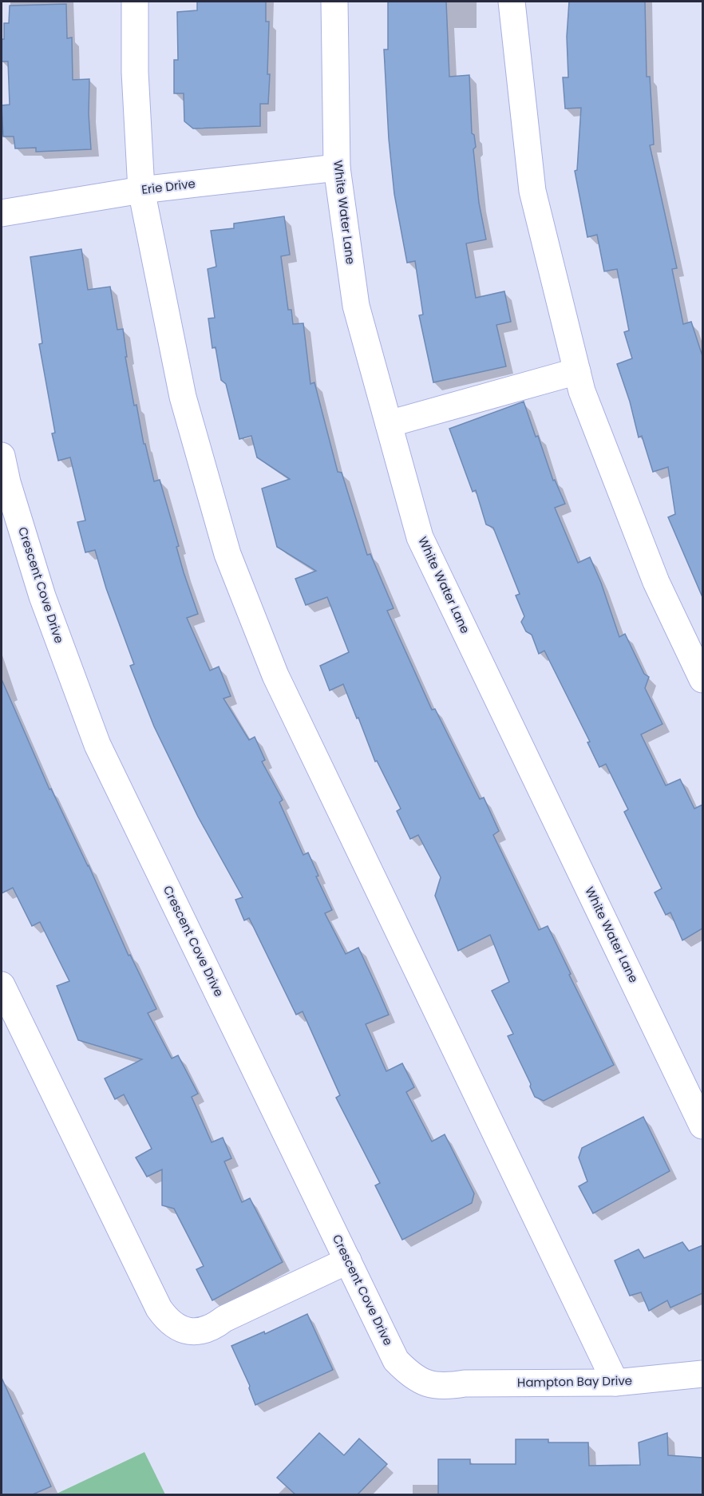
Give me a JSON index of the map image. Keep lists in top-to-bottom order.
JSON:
{
  "streets": {
    "street": [
      "Erie Drive",
      "White Water Lane",
      "Crescent Cove Drive",
      "Hampton Bay Drive"
    ]
  },
  "crossings": [
    ["Erie Drive", "White Water Lane"],
    ["Crescent Cove Drive", "Hampton Bay Drive"]
  ]
}
